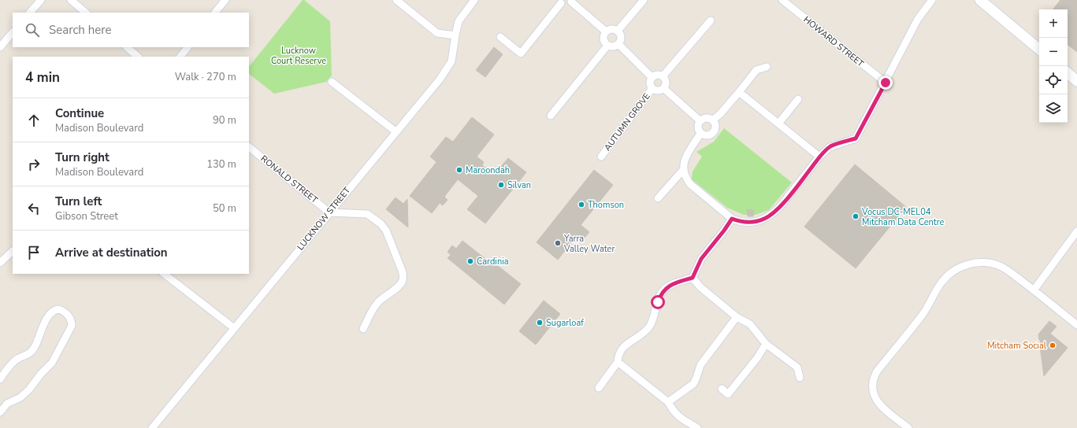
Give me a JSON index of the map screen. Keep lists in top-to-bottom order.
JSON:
{
  "streets": {
    "street": [
      "HOWARD STREET",
      "AUTUMN GROVE",
      "RONALD STREET",
      "LUCKNOW STREET"
    ]
  },
  "crossings": [
    ["RONALD STREET", "LUCKNOW STREET"]
  ],
  "parks": ["Lucknow Court Reserve"],
  "places": [
    "Maroondah",
    "Silvan",
    "Thomson",
    "Vocus DC-MEL04 Mitcham Data Centre",
    "Yarra Valley Water",
    "Cardinia",
    "Sugarloaf",
    "Mitcham Social"
  ],
  "page": {
    "map_buttons": ["+", "−"],
    "search": "Search here",
    "heading": ["4 min", "Walk · 270 m"],
    "list": [
      ["Continue", "Madison Boulevard", "90 m"],
      ["Turn right", "Madison Boulevard", "130 m"],
      ["Turn left", "Gibson Street", "50 m"],
      "Arrive at destination"
    ]
  }
}
